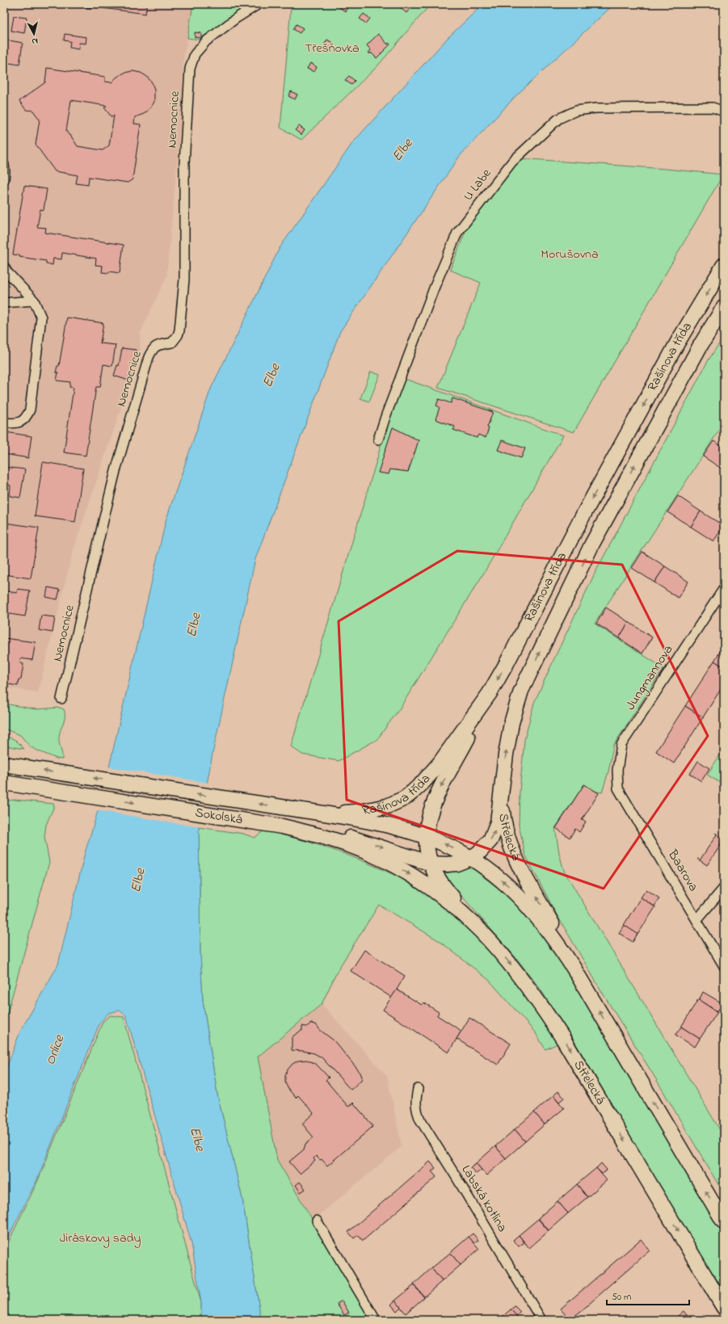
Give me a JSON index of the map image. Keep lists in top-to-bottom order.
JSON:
{
  "streets": {
    "main road": ["Rašínova třída", "Sokolská", "Střelecká"],
    "street": [
      "Nemocnice",
      "U Labe",
      "Jungmannova",
      "Baarova",
      "Labská kotlina"
    ]
  },
  "crossings": [
    ["Rašínova třída", "Sokolská"],
    ["Rašínova třída", "Střelecká"],
    ["Jungmannova", "Baarova"],
    ["Sokolská", "Střelecká"]
  ],
  "water": ["Elbe", "Orlice"],
  "parks": ["Třešňovka", "Morušovna", "Jiráskovy sady"],
  "scale_bar": "50 m",
  "north": "bottom"
}
